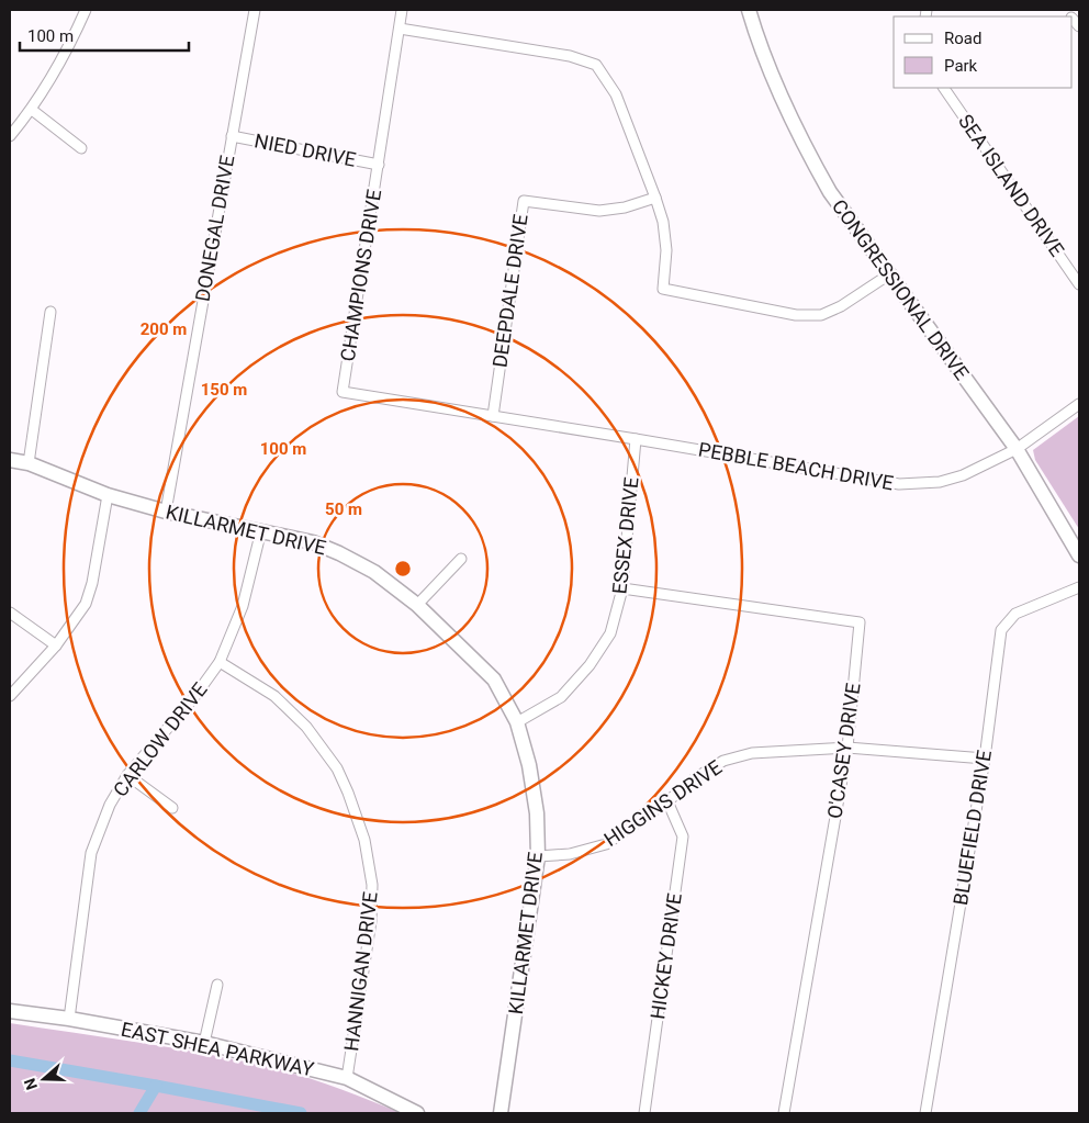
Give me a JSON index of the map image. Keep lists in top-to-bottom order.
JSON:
{
  "streets": {
    "street": [
      "NIED DRIVE",
      "SEA ISLAND DRIVE",
      "DONEGAL DRIVE",
      "CHAMPIONS DRIVE",
      "CONGRESSIONAL DRIVE",
      "DEEPDALE DRIVE",
      "PEBBLE BEACH DRIVE",
      "KILLARMET DRIVE",
      "ESSEX DRIVE",
      "CARLOW DRIVE",
      "O'CASEY DRIVE",
      "HIGGINS DRIVE",
      "BLUEFIELD DRIVE",
      "HICKEY DRIVE",
      "HANNIGAN DRIVE",
      "EAST SHEA PARKWAY"
    ]
  },
  "crossings": [
    ["NIED DRIVE", "DONEGAL DRIVE"],
    ["NIED DRIVE", "CHAMPIONS DRIVE"],
    ["DONEGAL DRIVE", "KILLARMET DRIVE"],
    ["CHAMPIONS DRIVE", "DEEPDALE DRIVE"],
    ["CHAMPIONS DRIVE", "PEBBLE BEACH DRIVE"],
    ["CONGRESSIONAL DRIVE", "PEBBLE BEACH DRIVE"],
    ["DEEPDALE DRIVE", "PEBBLE BEACH DRIVE"],
    ["PEBBLE BEACH DRIVE", "ESSEX DRIVE"],
    ["KILLARMET DRIVE", "ESSEX DRIVE"],
    ["KILLARMET DRIVE", "CARLOW DRIVE"],
    ["KILLARMET DRIVE", "HIGGINS DRIVE"],
    ["ESSEX DRIVE", "O'CASEY DRIVE"],
    ["CARLOW DRIVE", "HANNIGAN DRIVE"],
    ["CARLOW DRIVE", "EAST SHEA PARKWAY"],
    ["O'CASEY DRIVE", "HIGGINS DRIVE"],
    ["HIGGINS DRIVE", "BLUEFIELD DRIVE"],
    ["HIGGINS DRIVE", "HICKEY DRIVE"],
    ["HANNIGAN DRIVE", "EAST SHEA PARKWAY"]
  ],
  "legend": ["Road", "Park"],
  "scale_bar": "100 m",
  "north": "left",
  "rings": [
    "200 m",
    "150 m",
    "100 m",
    "50 m"
  ]
}
